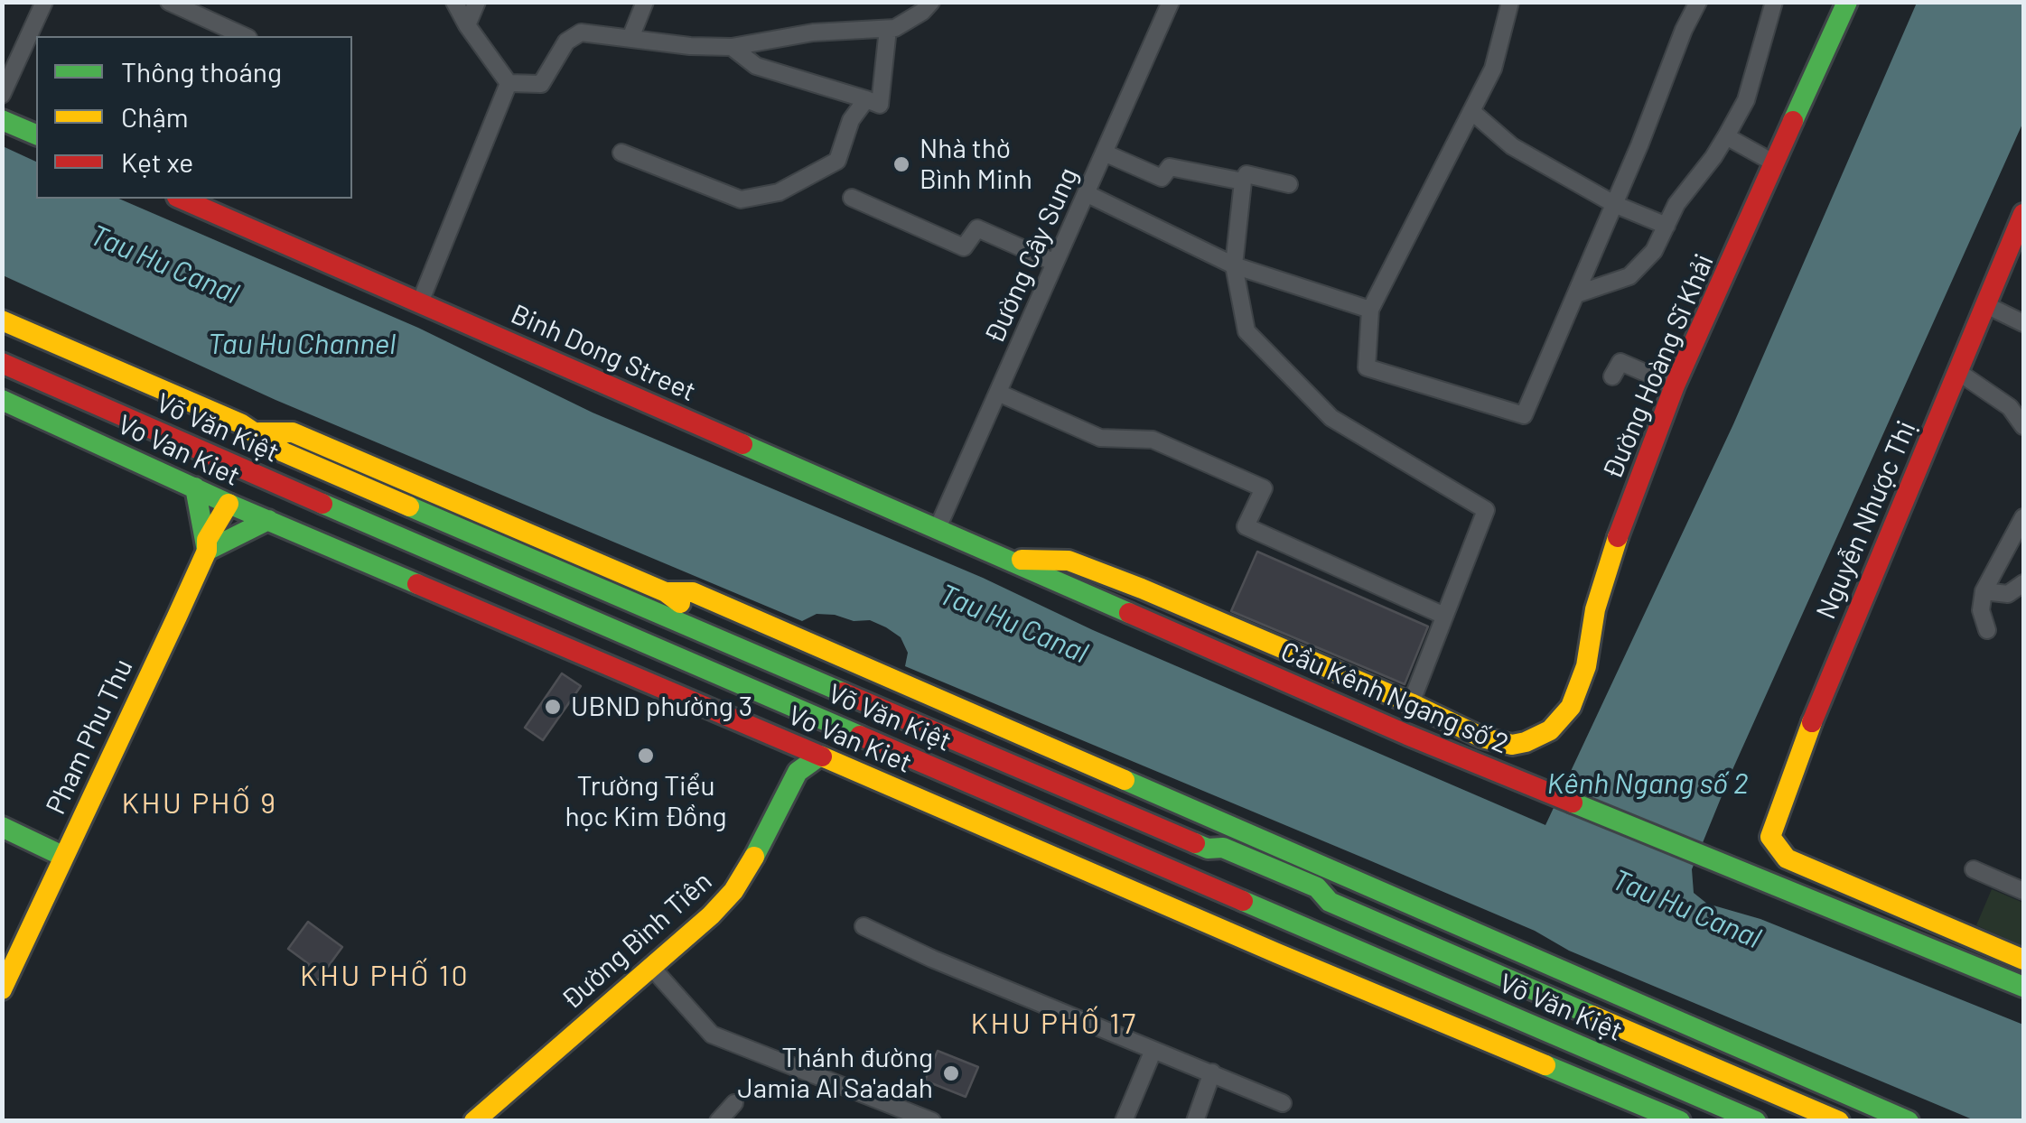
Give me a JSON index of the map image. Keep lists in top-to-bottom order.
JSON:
{
  "streets": {
    "main road": [
      "Binh Dong Street",
      "Đường Hoàng Sĩ Khải",
      "Võ Văn Kiệt",
      "Vo Van Kiet",
      "Nguyễn Nhược Thị",
      "Cầu Kênh Ngang số 2",
      "Pham Phu Thu",
      "Đường Bình Tiên"
    ],
    "street": ["Đường Cây Sung"]
  },
  "crossings": [
    ["Đường Cây Sung", "Binh Dong Street"],
    ["Binh Dong Street", "Đường Hoàng Sĩ Khải"],
    ["Binh Dong Street", "Cầu Kênh Ngang số 2"],
    ["Võ Văn Kiệt", "Pham Phu Thu"],
    ["Vo Van Kiet", "Pham Phu Thu"],
    ["Vo Van Kiet", "Đường Bình Tiên"]
  ],
  "districts": ["KHU PHỐ 9", "KHU PHỐ 10", "KHU PHỐ 17"],
  "water": ["Tau Hu Canal", "Tau Hu Channel", "Kênh Ngang số 2"],
  "places": [
    "Nhà thờ Bình Minh",
    "UBND phường 3",
    "Trường Tiểu học Kim Đồng",
    "Thánh đường Jamia Al Sa'adah"
  ],
  "legend": ["Thông thoáng", "Chậm", "Kẹt xe"]
}
